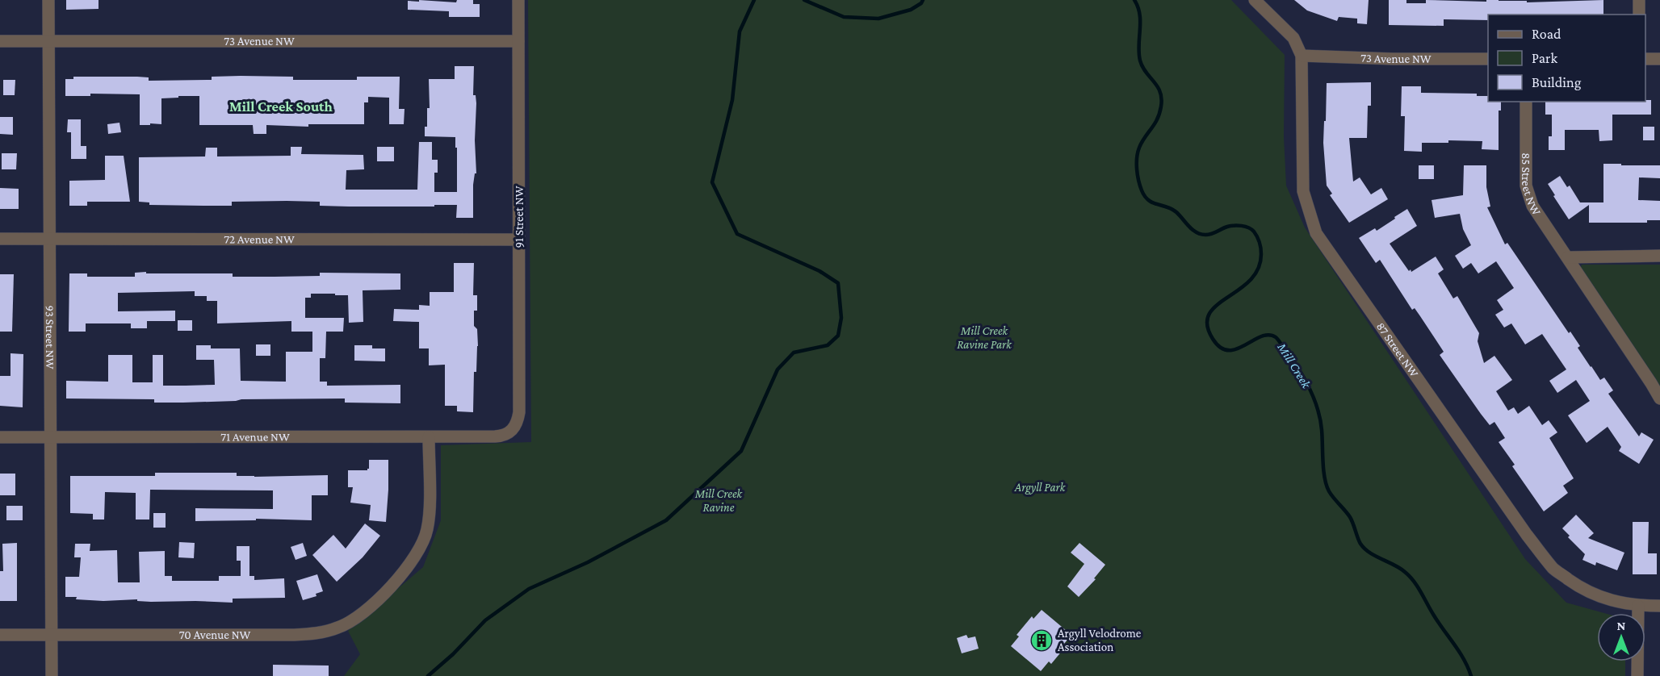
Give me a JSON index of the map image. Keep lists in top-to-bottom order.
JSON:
{
  "streets": {
    "street": [
      "73 Avenue NW",
      "85 Street NW",
      "91 Street NW",
      "72 Avenue NW",
      "93 Street NW",
      "87 Street NW",
      "71 Avenue NW",
      "70 Avenue NW"
    ]
  },
  "crossings": [
    ["73 Avenue NW", "91 Street NW"],
    ["73 Avenue NW", "93 Street NW"],
    ["73 Avenue NW", "87 Street NW"],
    ["91 Street NW", "72 Avenue NW"],
    ["91 Street NW", "71 Avenue NW"],
    ["72 Avenue NW", "93 Street NW"],
    ["93 Street NW", "71 Avenue NW"],
    ["93 Street NW", "70 Avenue NW"],
    ["71 Avenue NW", "70 Avenue NW"]
  ],
  "districts": ["Mill Creek South"],
  "water": ["Mill Creek"],
  "parks": ["Mill Creek Ravine Park", "Argyll Park", "Mill Creek Ravine"],
  "places": {
    "building": ["Argyll Velodrome Association"]
  },
  "legend": ["Road", "Park", "Building"],
  "north": "top"
}
